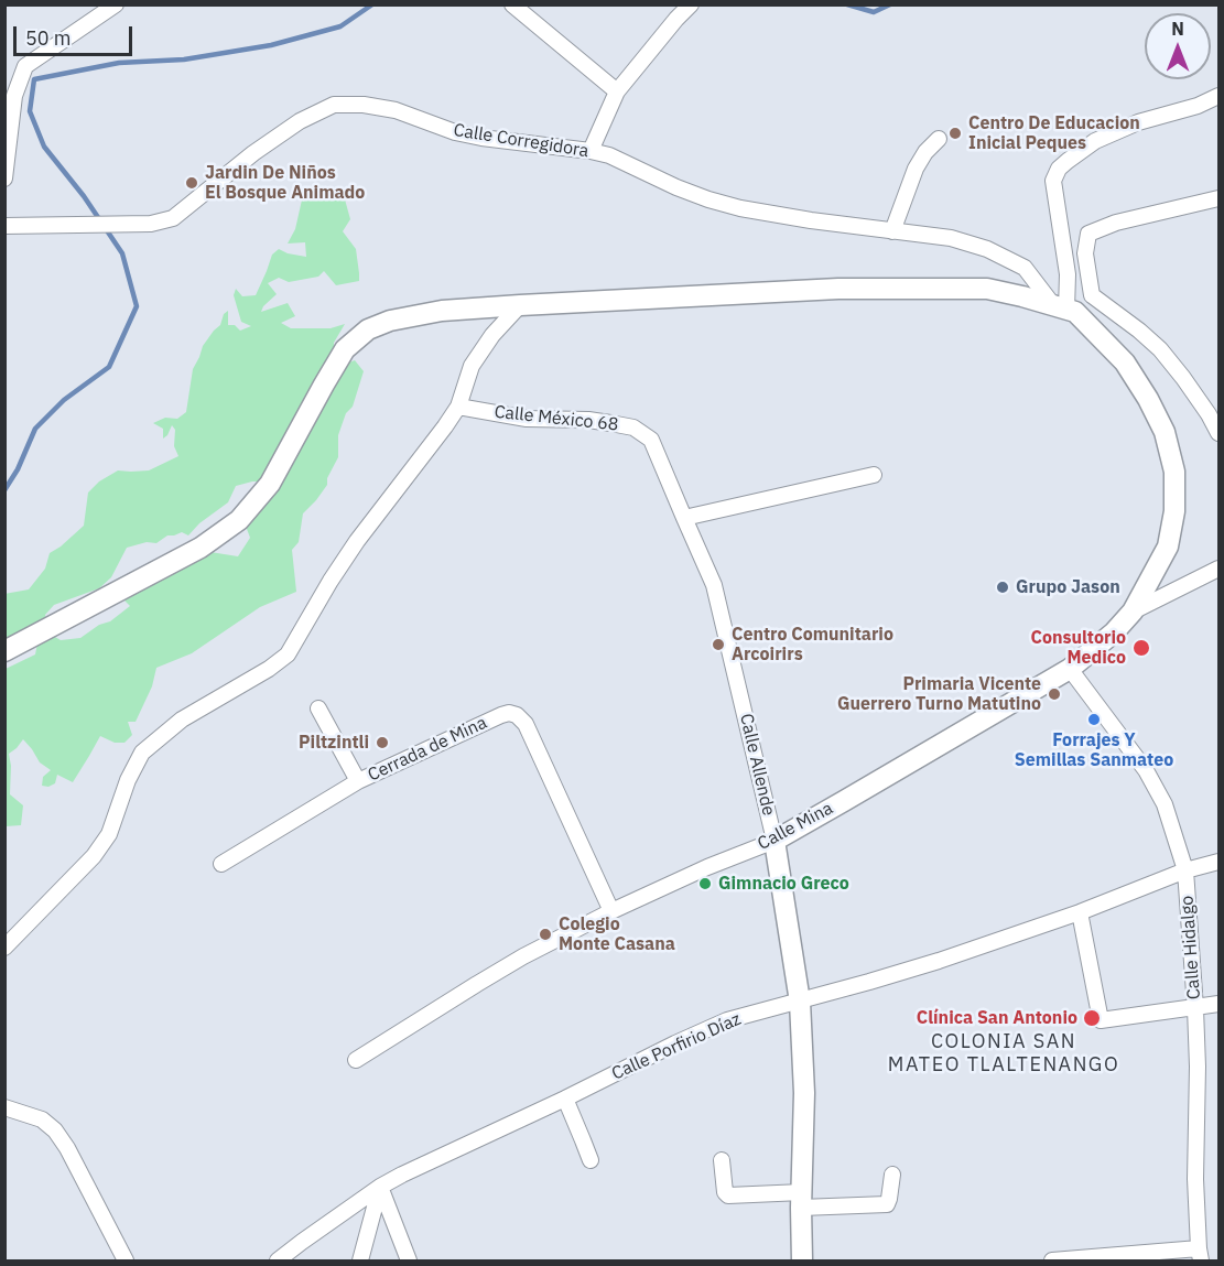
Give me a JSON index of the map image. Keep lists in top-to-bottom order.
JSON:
{
  "streets": {
    "street": [
      "Calle Corregidora",
      "Calle México 68",
      "Cerrada de Mina",
      "Calle Allende",
      "Calle Mina",
      "Calle Hidalgo",
      "Calle Porfirio Díaz"
    ]
  },
  "crossings": [
    ["Calle México 68", "Calle Allende"],
    ["Cerrada de Mina", "Calle Mina"],
    ["Calle Allende", "Calle Mina"],
    ["Calle Allende", "Calle Porfirio Díaz"],
    ["Calle Mina", "Calle Hidalgo"],
    ["Calle Hidalgo", "Calle Porfirio Díaz"]
  ],
  "districts": ["COLONIA SAN MATEO TLALTENANGO"],
  "places": [
    "Centro De Educacion Inicial Peques",
    "Jardin De Niños El Bosque Animado",
    "Grupo Jason",
    "Centro Comunitario Arcoirirs",
    "Consultorio Medico",
    "Primaria Vicente Guerrero Turno Matutino",
    "Forrajes Y Semillas Sanmateo",
    "Piltzintli",
    "Gimnacio Greco",
    "Colegio Monte Casana",
    "Clínica San Antonio"
  ],
  "scale_bar": "50 m",
  "north": "top"
}
